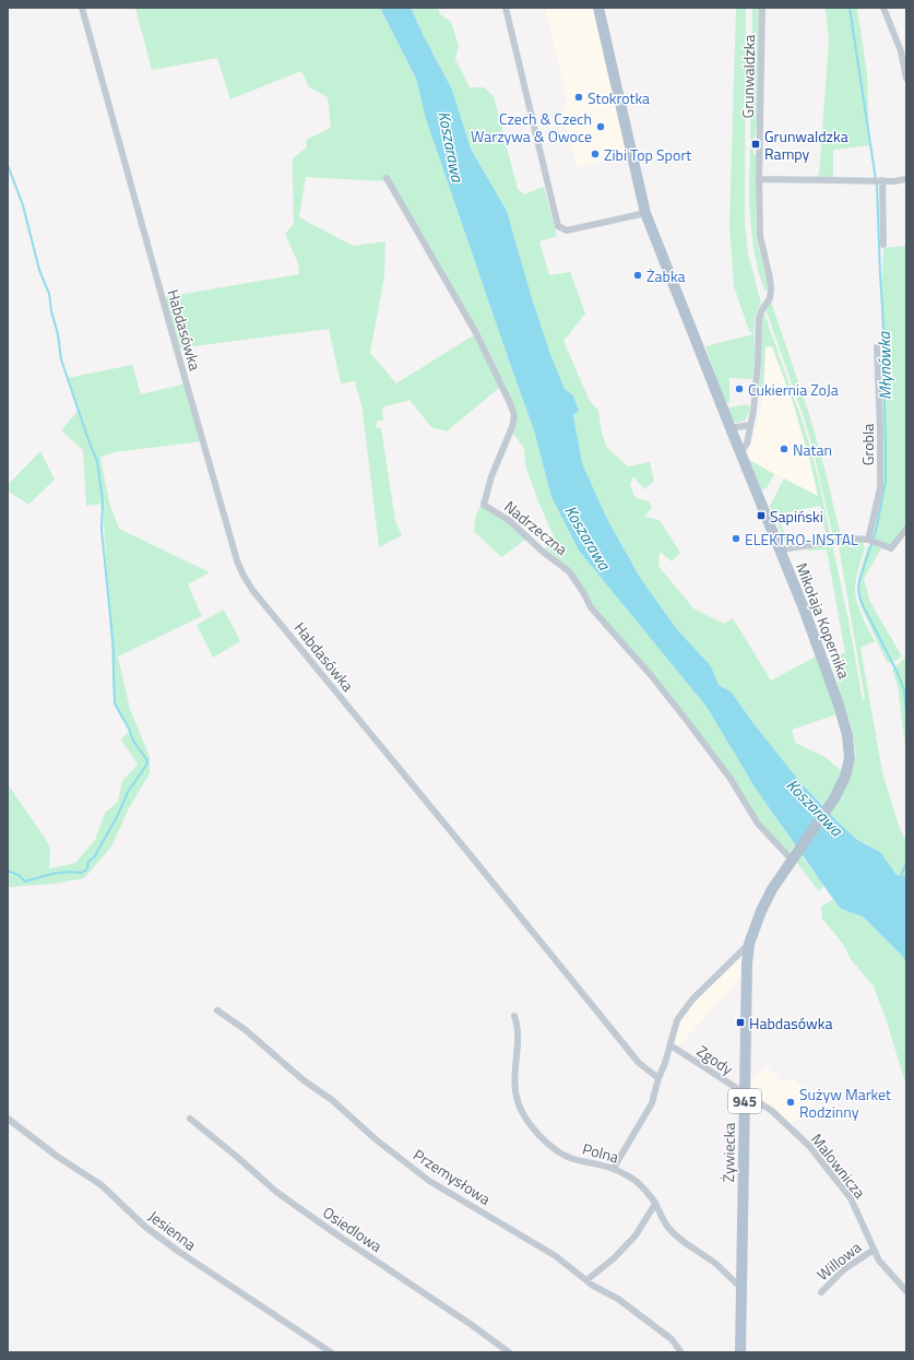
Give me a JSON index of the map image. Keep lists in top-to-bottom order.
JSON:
{
  "streets": {
    "main road": ["Mikołaja Kopernika", "945", "Żywiecka"],
    "street": [
      "Grunwaldzka",
      "Habdasówka",
      "Grobla",
      "Nadrzeczna",
      "Zgody",
      "Polna",
      "Malownicza",
      "Przemysłowa",
      "Osiedlowa",
      "Jesienna",
      "Willowa"
    ]
  },
  "crossings": [
    ["Grunwaldzka", "Mikołaja Kopernika"],
    ["Nadrzeczna", "Mikołaja Kopernika"],
    ["Nadrzeczna", "Żywiecka"],
    ["Mikołaja Kopernika", "Żywiecka"],
    ["Zgody", "Żywiecka"],
    ["Zgody", "Malownicza"],
    ["Polna", "Żywiecka"],
    ["Żywiecka", "Malownicza"],
    ["Malownicza", "Willowa"]
  ],
  "water": ["Koszarawa", "Młynówka"],
  "places": {
    "other": [
      "Stokrotka",
      "Czech & Czech Warzywa & Owoce",
      "Zibi Top Sport",
      "Żabka",
      "Cukiernia ZoJa",
      "Natan",
      "ELEKTRO-INSTAL",
      "Sużyw Market Rodzinny"
    ],
    "transit": ["Grunwaldzka Rampy", "Sapiński", "Habdasówka"]
  }
}
